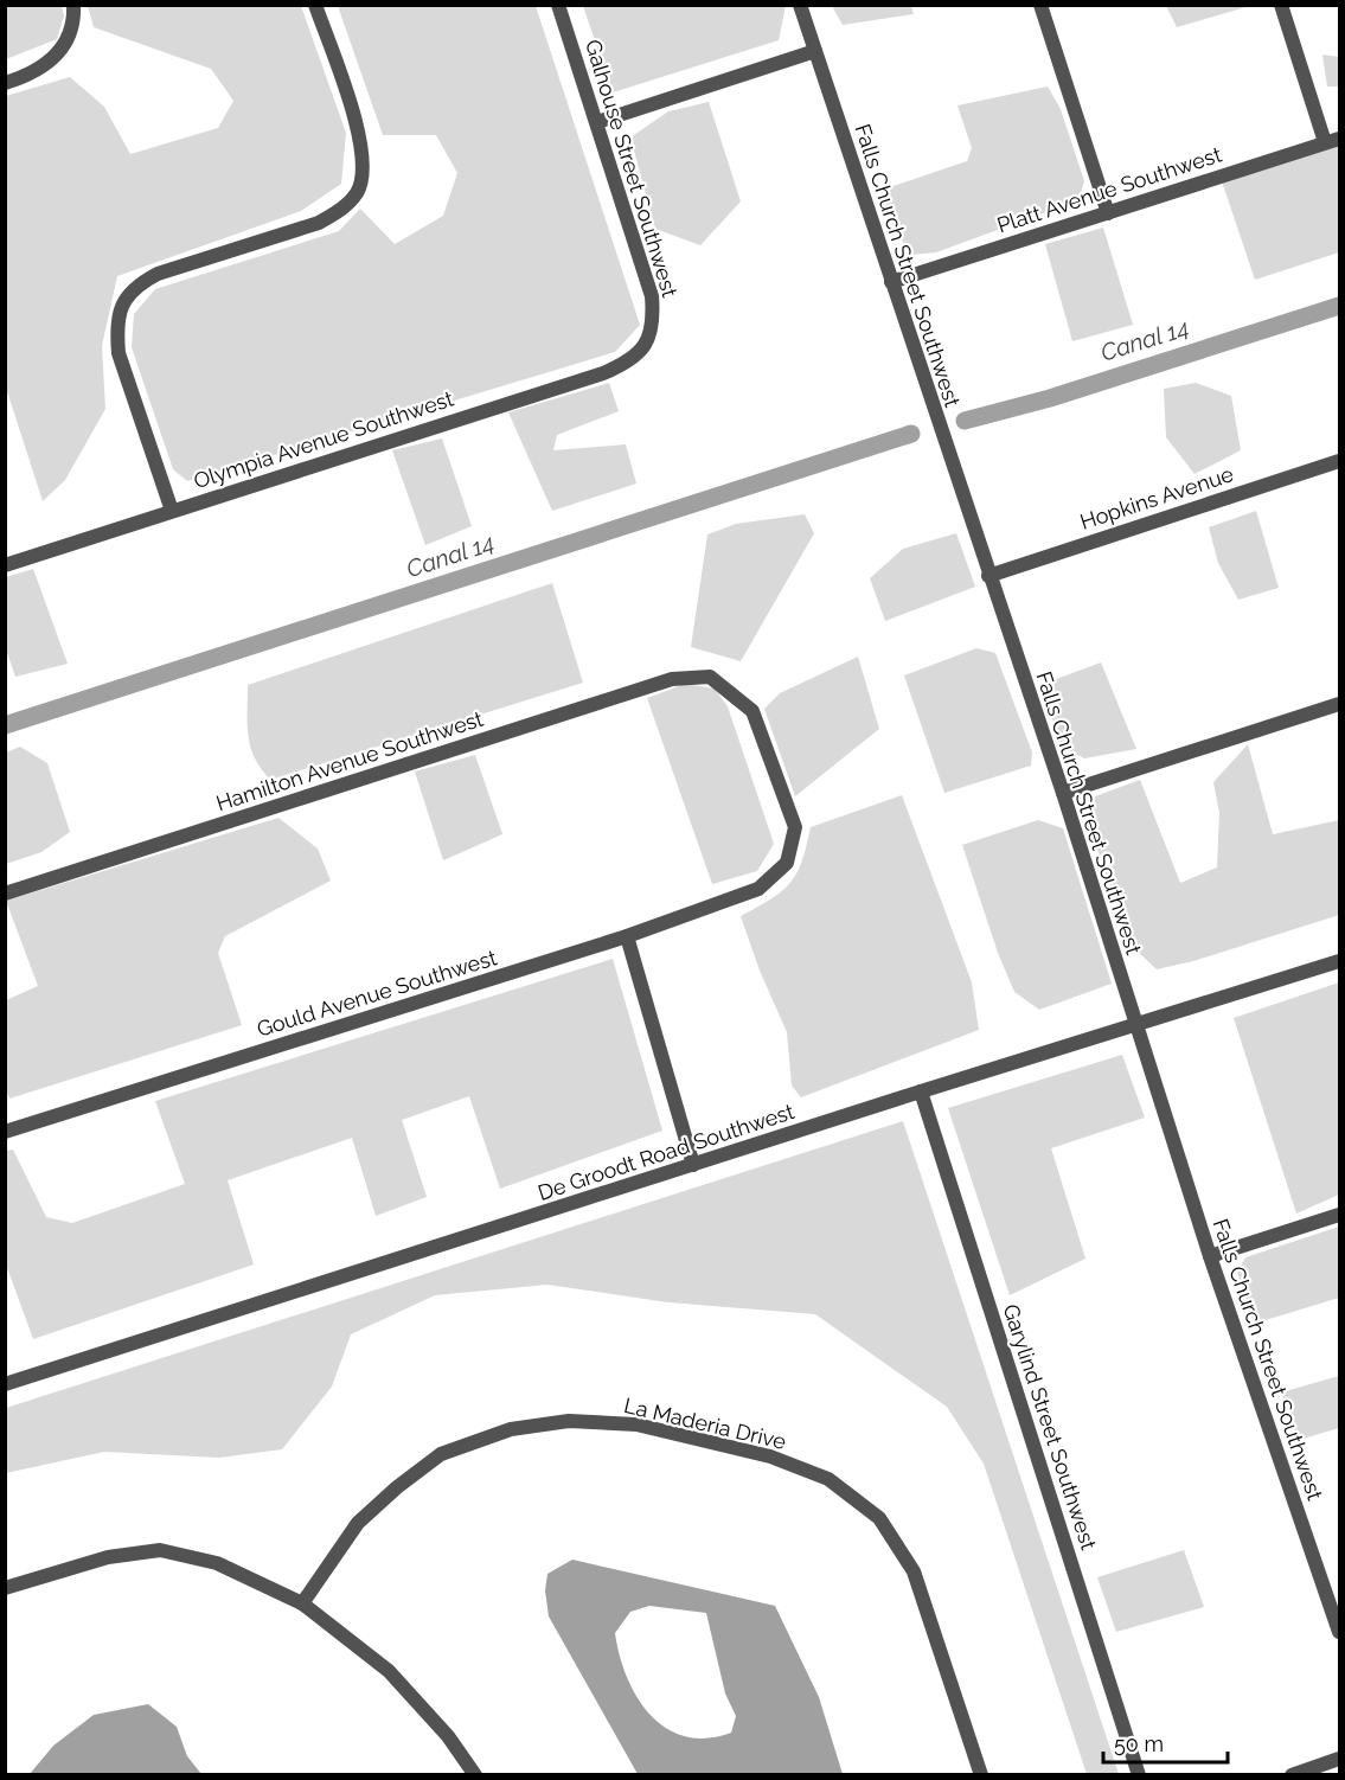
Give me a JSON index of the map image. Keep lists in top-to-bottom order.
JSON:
{
  "streets": {
    "street": [
      "Galhouse Street Southwest",
      "Platt Avenue Southwest",
      "Falls Church Street Southwest",
      "Olympia Avenue Southwest",
      "Hopkins Avenue",
      "Hamilton Avenue Southwest",
      "Gould Avenue Southwest",
      "De Groodt Road Southwest",
      "La Maderia Drive",
      "Garylind Street Southwest"
    ]
  },
  "crossings": [
    ["Galhouse Street Southwest", "Olympia Avenue Southwest"],
    ["Platt Avenue Southwest", "Falls Church Street Southwest"],
    ["Falls Church Street Southwest", "Hopkins Avenue"],
    ["Falls Church Street Southwest", "De Groodt Road Southwest"],
    ["Hamilton Avenue Southwest", "Gould Avenue Southwest"],
    ["De Groodt Road Southwest", "Garylind Street Southwest"]
  ],
  "water": ["Canal 14"],
  "scale_bar": "50 m"
}
